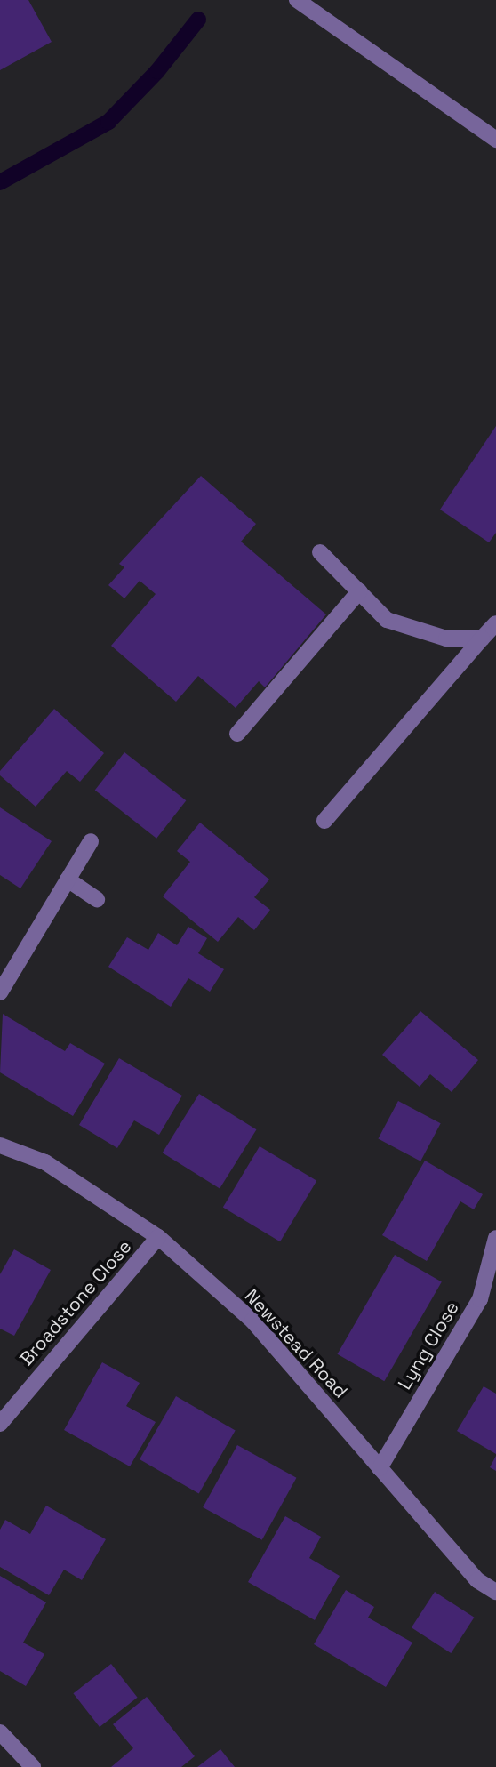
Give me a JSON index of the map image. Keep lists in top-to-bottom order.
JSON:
{
  "streets": {
    "street": ["Broadstone Close", "Newstead Road", "Lyng Close"]
  },
  "crossings": [
    ["Broadstone Close", "Newstead Road"],
    ["Newstead Road", "Lyng Close"]
  ]
}
